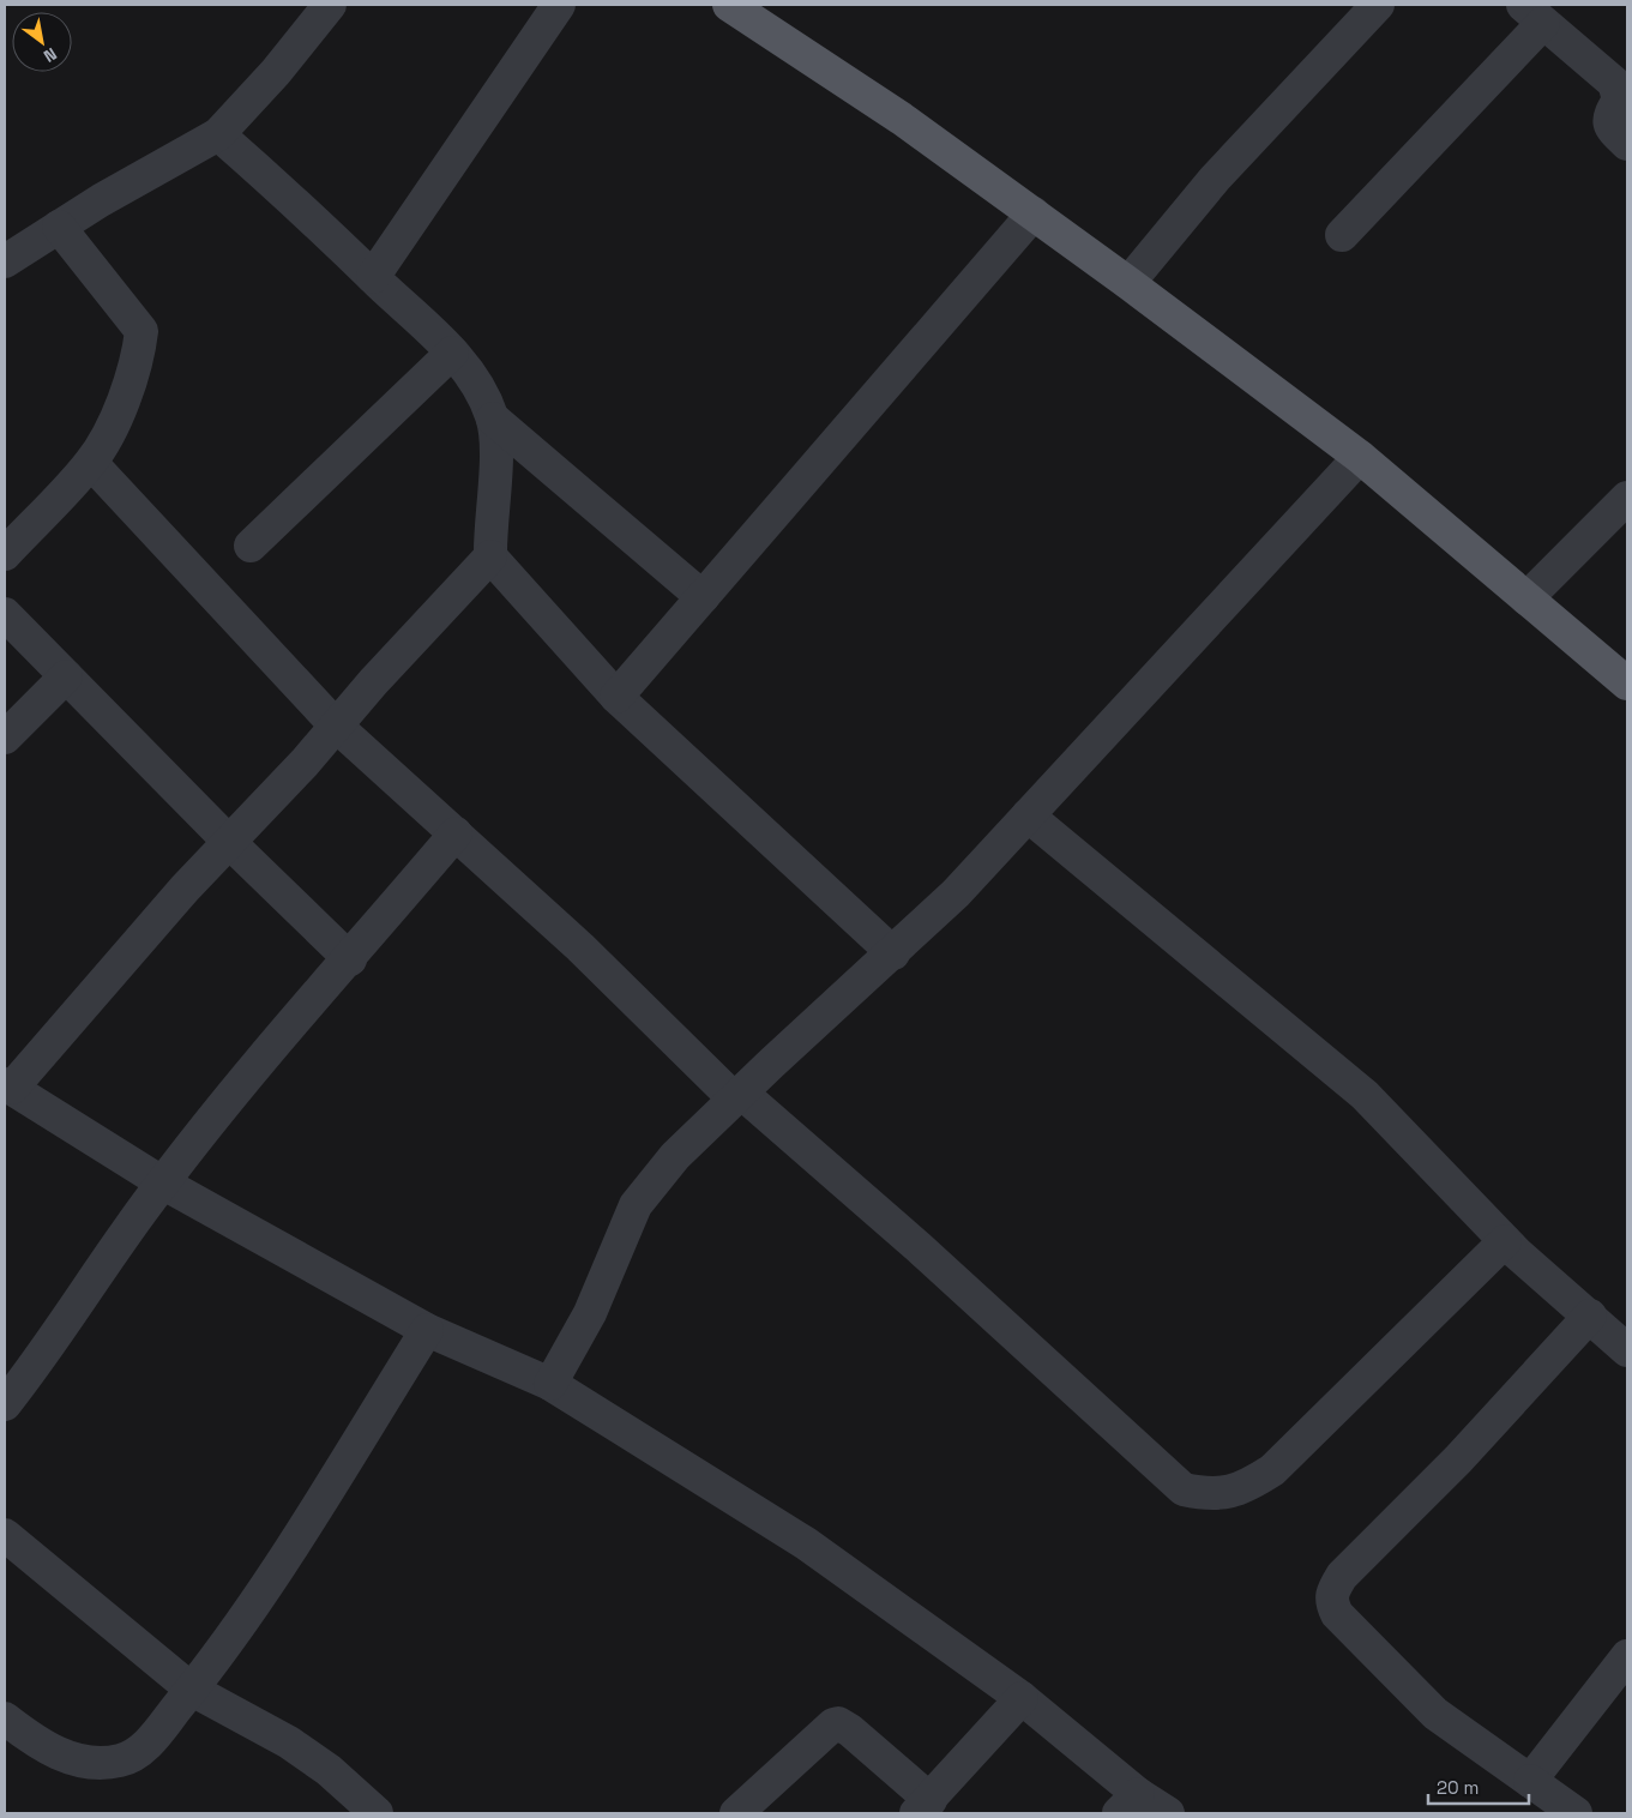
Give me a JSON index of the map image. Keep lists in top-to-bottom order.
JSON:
{
  "scale_bar": "20 m",
  "north": "bottom right"
}
